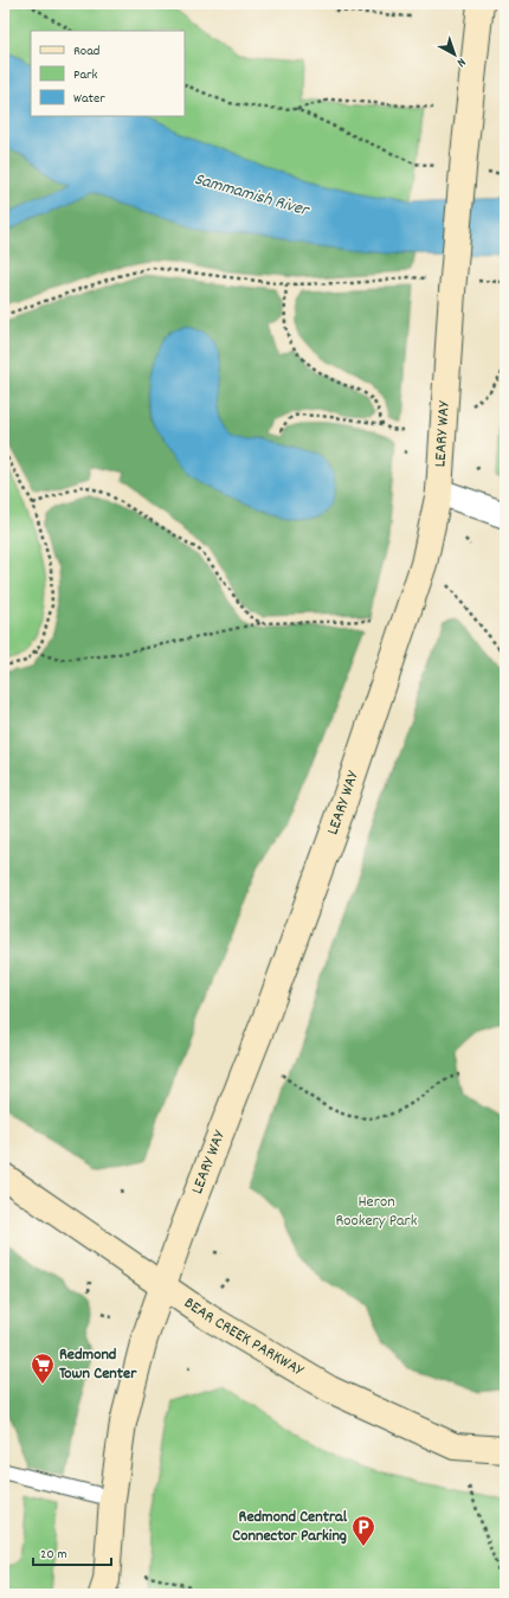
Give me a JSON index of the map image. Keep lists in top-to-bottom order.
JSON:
{
  "streets": {
    "street": ["LEARY WAY", "BEAR CREEK PARKWAY"]
  },
  "crossings": [
    ["LEARY WAY", "BEAR CREEK PARKWAY"]
  ],
  "water": ["Sammamish River"],
  "parks": ["Heron Rookery Park"],
  "places": {
    "supermarket": ["Redmond Town Center"],
    "parking": ["Redmond Central Connector Parking"]
  },
  "legend": ["Road", "Park", "Water"],
  "scale_bar": "20 m",
  "north": "bottom right"
}
